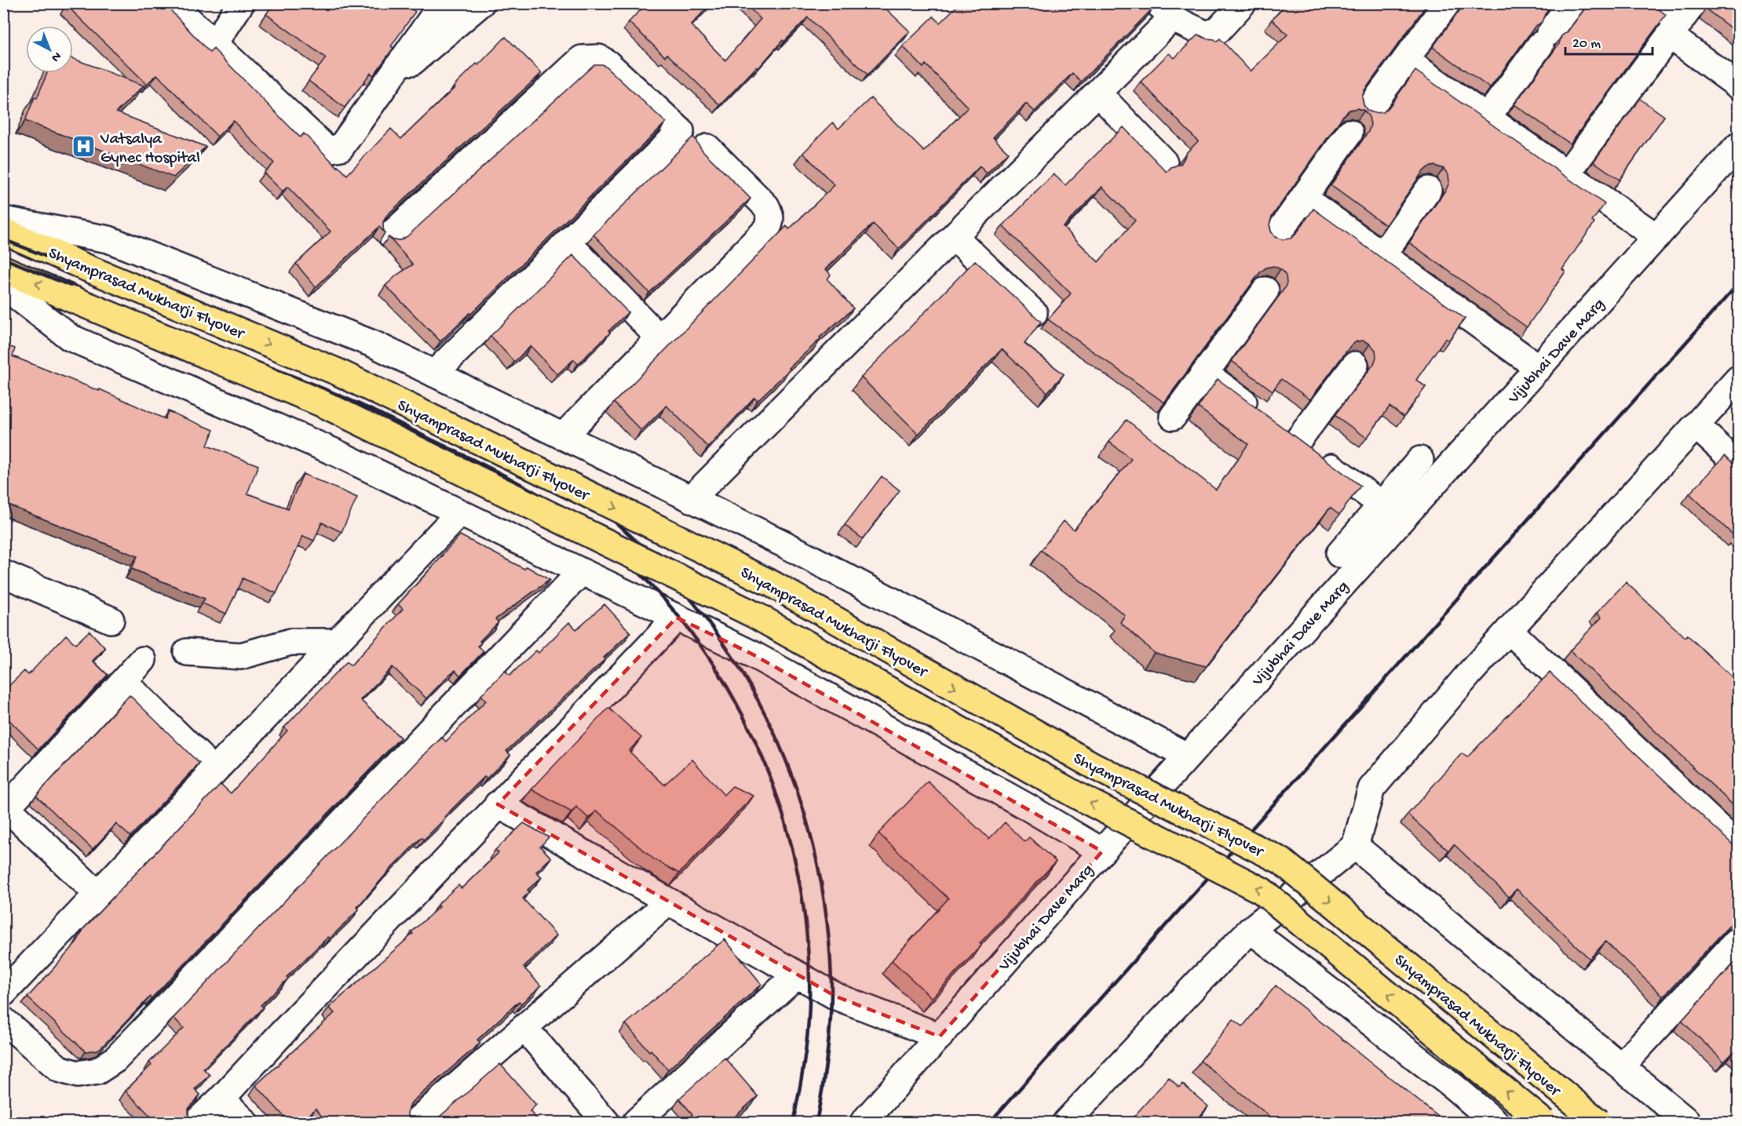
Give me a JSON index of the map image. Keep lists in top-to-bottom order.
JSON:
{
  "streets": {
    "main road": ["Shyamprasad Mukharji Flyover"],
    "street": ["Vijubhai Dave Marg"]
  },
  "places": {
    "hospital": ["Vatsalya Gynec Hospital"]
  },
  "scale_bar": "20 m",
  "north": "bottom right"
}
